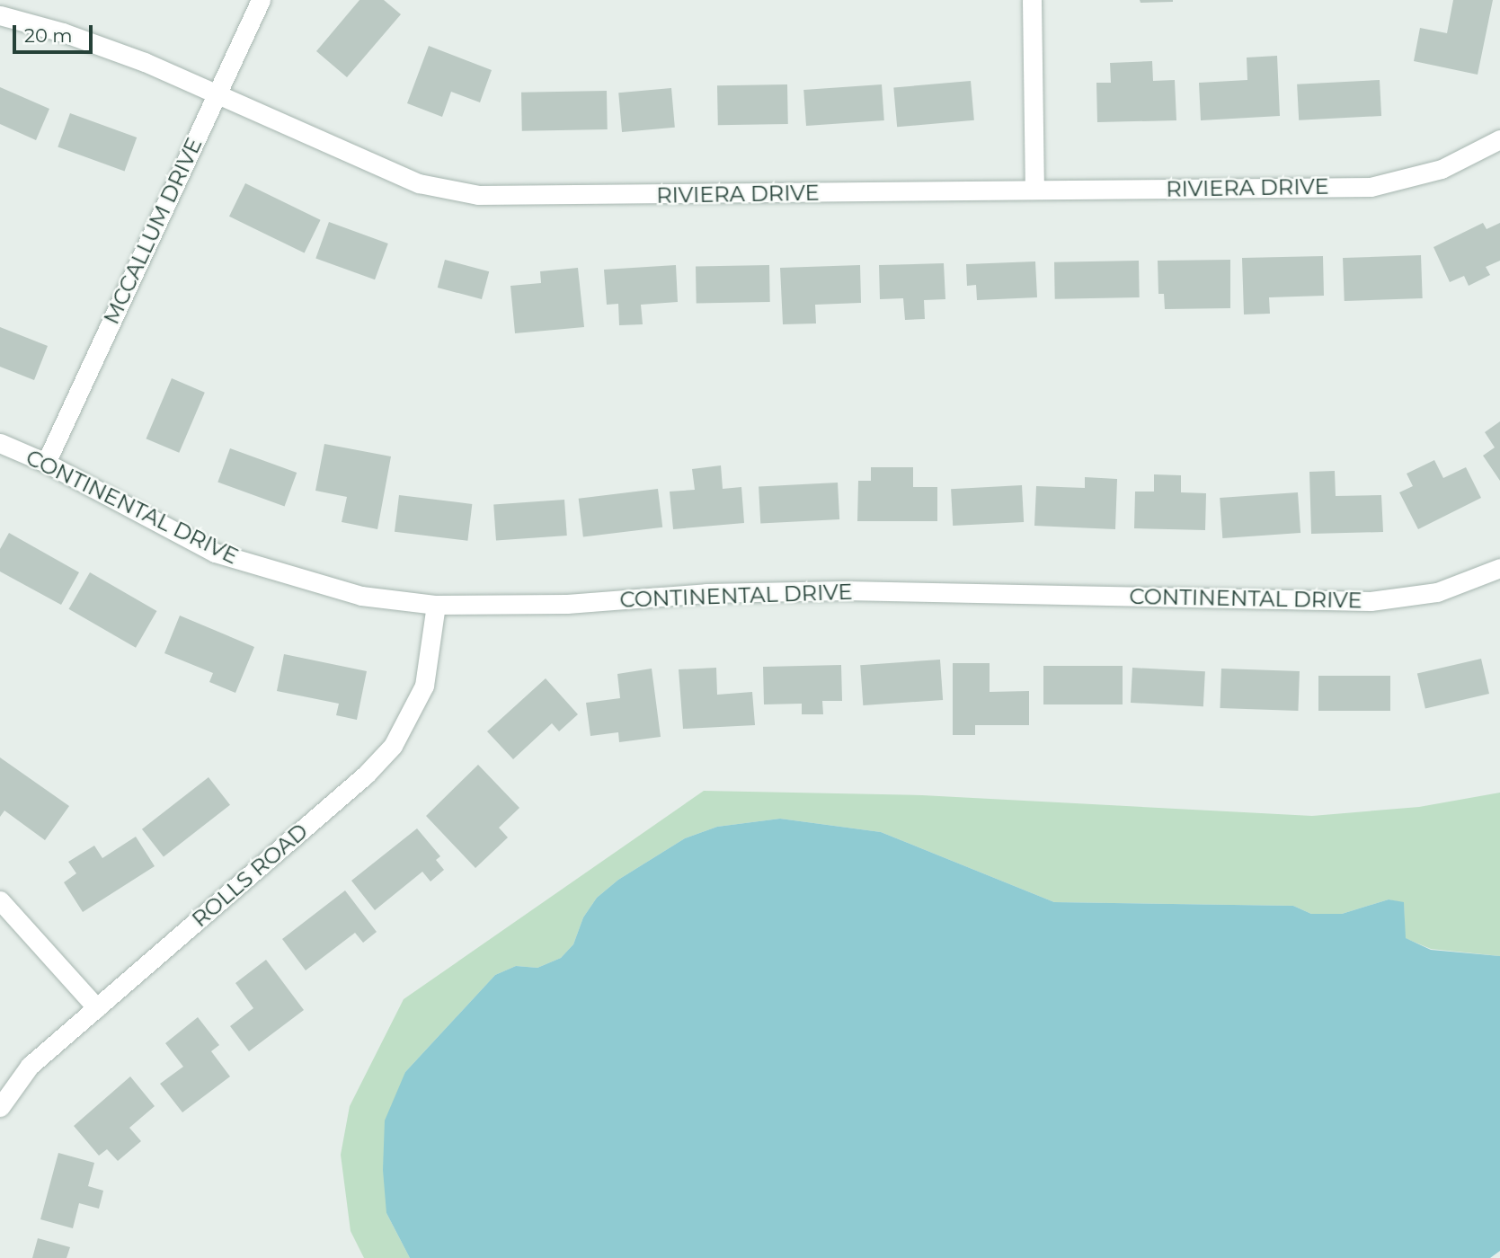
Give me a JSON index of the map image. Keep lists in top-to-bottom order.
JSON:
{
  "streets": {
    "street": [
      "RIVIERA DRIVE",
      "MCCALLUM DRIVE",
      "CONTINENTAL DRIVE",
      "ROLLS ROAD"
    ]
  },
  "crossings": [
    ["RIVIERA DRIVE", "MCCALLUM DRIVE"],
    ["MCCALLUM DRIVE", "CONTINENTAL DRIVE"],
    ["CONTINENTAL DRIVE", "ROLLS ROAD"]
  ],
  "scale_bar": "20 m"
}
